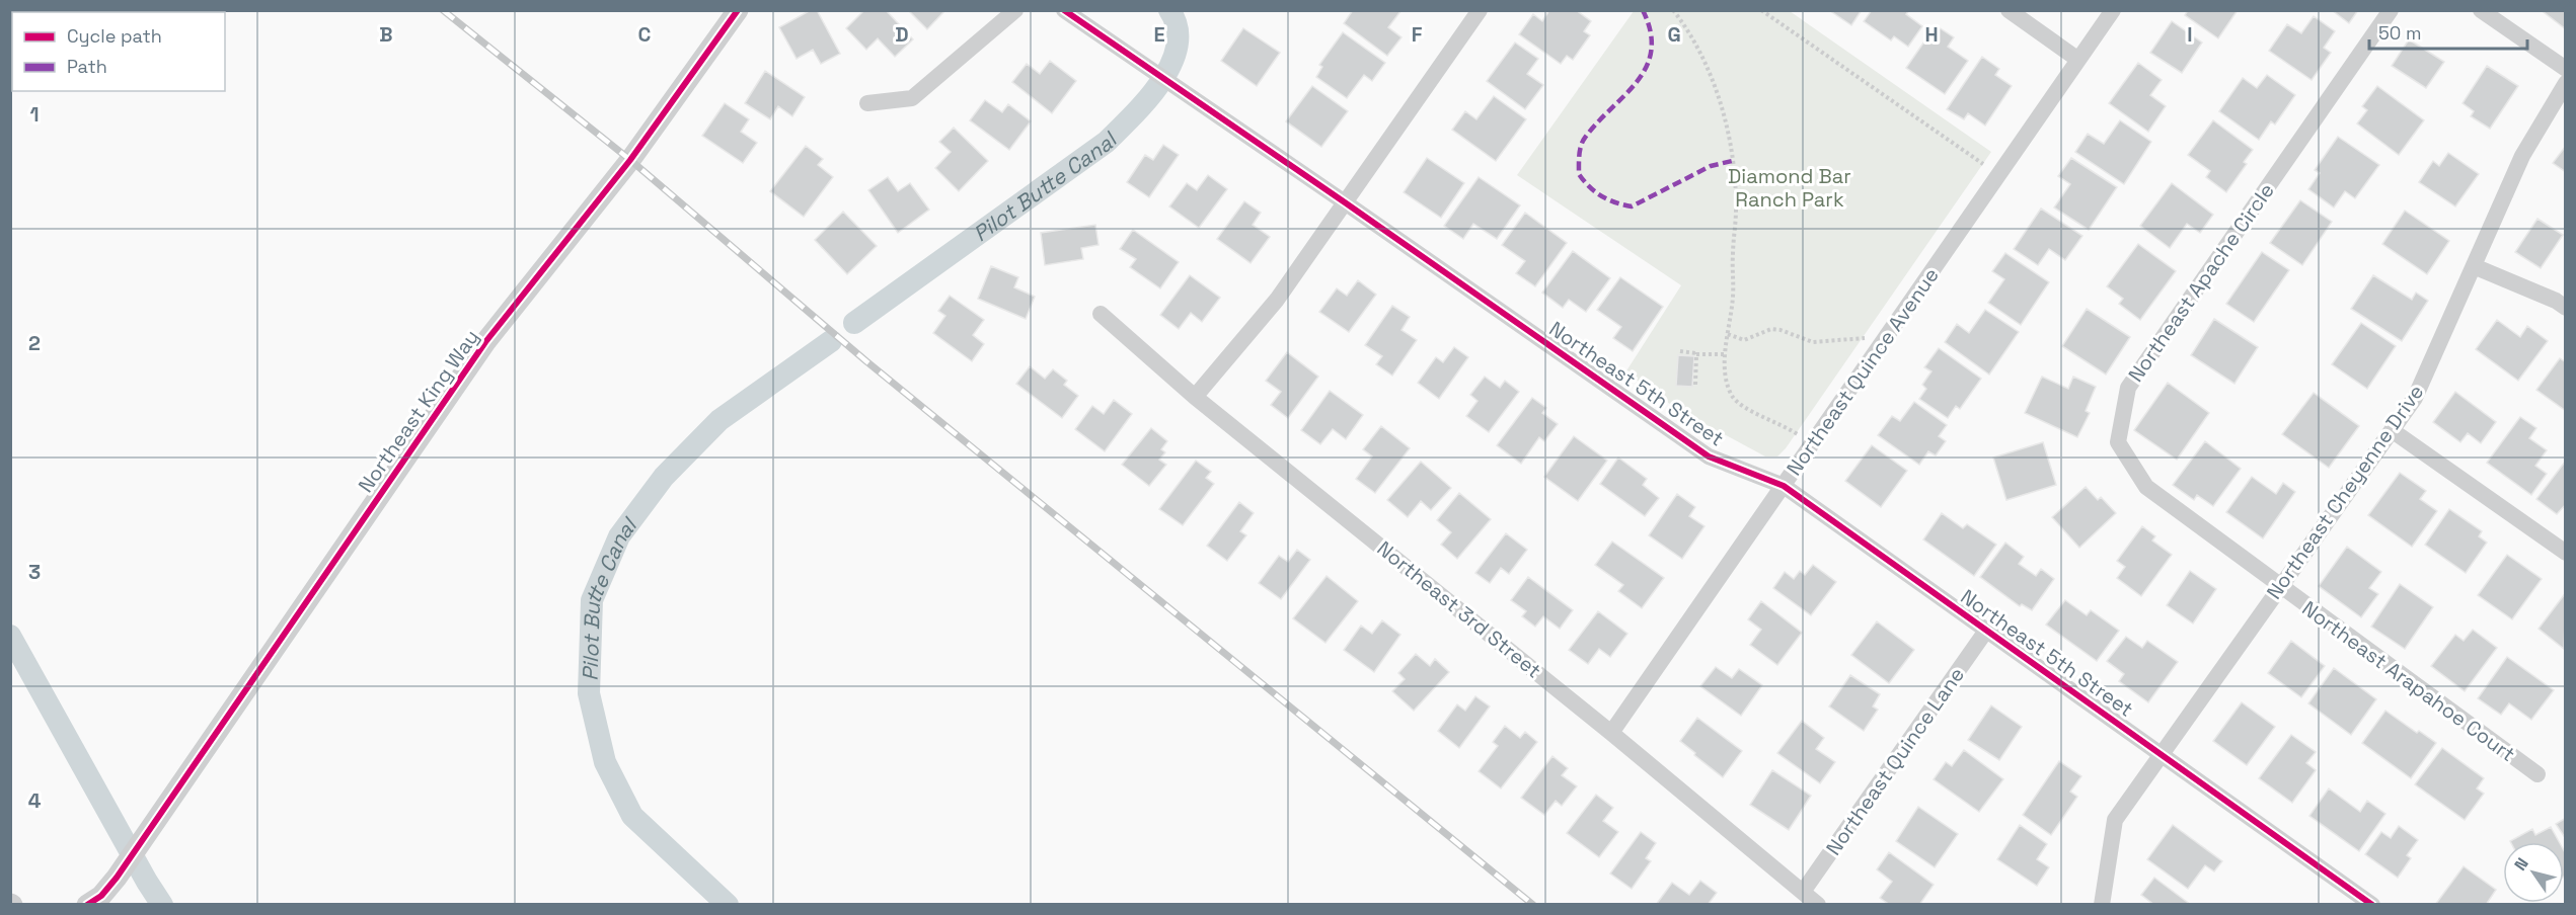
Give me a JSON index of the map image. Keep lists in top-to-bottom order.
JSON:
{
  "streets": {
    "street": [
      "Northeast Apache Circle",
      "Northeast Quince Avenue",
      "Northeast 5th Street",
      "Northeast King Way",
      "Northeast Cheyenne Drive",
      "Northeast 3rd Street",
      "Northeast Arapahoe Court",
      "Northeast Quince Lane"
    ]
  },
  "crossings": [
    ["Northeast Apache Circle", "Northeast Cheyenne Drive"],
    ["Northeast Apache Circle", "Northeast Arapahoe Court"],
    ["Northeast Quince Avenue", "Northeast 5th Street"],
    ["Northeast Quince Avenue", "Northeast 3rd Street"],
    ["Northeast 5th Street", "Northeast Cheyenne Drive"],
    ["Northeast 5th Street", "Northeast Quince Lane"],
    ["Northeast Cheyenne Drive", "Northeast Arapahoe Court"],
    ["Northeast 3rd Street", "Northeast Quince Lane"]
  ],
  "water": ["Pilot Butte Canal"],
  "parks": ["Diamond Bar Ranch Park"],
  "legend": ["Cycle path", "Path"],
  "scale_bar": "50 m",
  "north": "top left",
  "grid": {
    "columns": [
      "B",
      "C",
      "D",
      "E",
      "F",
      "G",
      "H",
      "I"
    ],
    "rows": [
      "1",
      "2",
      "3",
      "4"
    ]
  }
}
